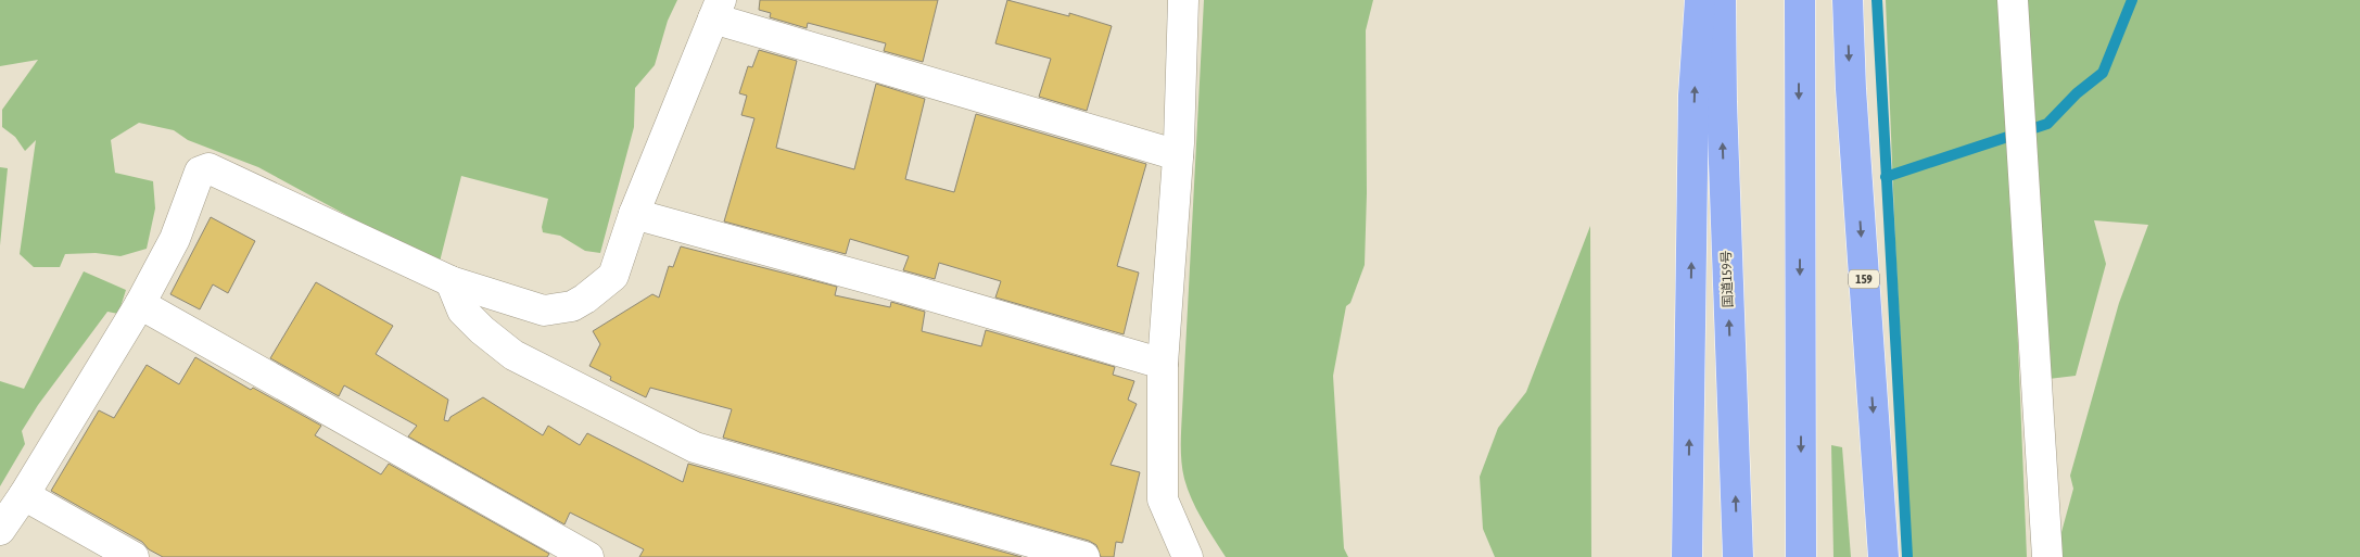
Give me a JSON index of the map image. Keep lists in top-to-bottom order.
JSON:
{
  "streets": {
    "highway": ["国道159号", "159"]
  }
}
